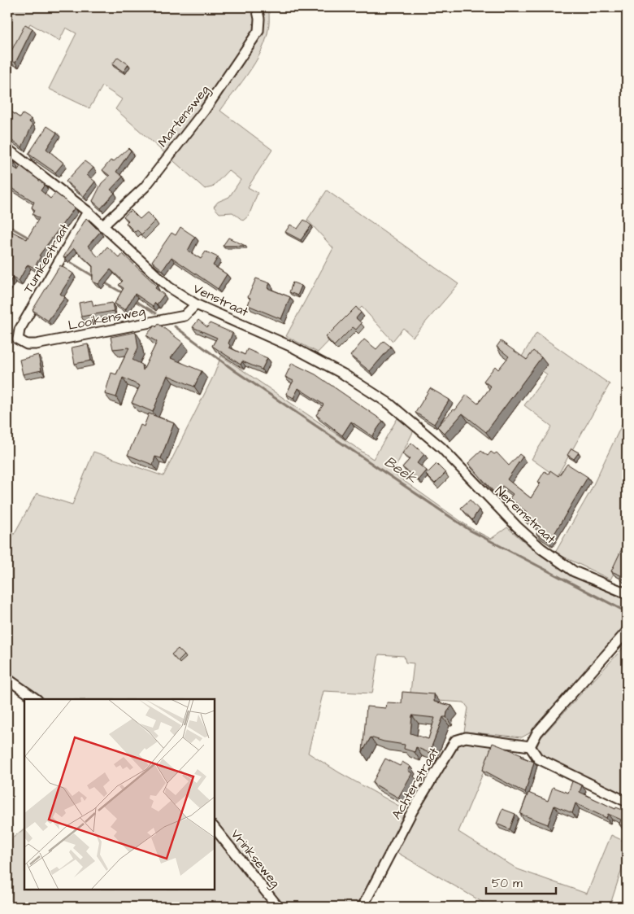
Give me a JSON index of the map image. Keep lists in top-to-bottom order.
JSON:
{
  "streets": {
    "street": [
      "Martensweg",
      "Tumkestraat",
      "Venstraat",
      "Looikensweg",
      "Neremstraat",
      "Achterstraat",
      "Vrinkseweg"
    ]
  },
  "crossings": [
    ["Martensweg", "Venstraat"],
    ["Tumkestraat", "Venstraat"],
    ["Tumkestraat", "Looikensweg"],
    ["Venstraat", "Looikensweg"],
    ["Venstraat", "Neremstraat"]
  ],
  "water": ["Beek"],
  "scale_bar": "50 m"
}
